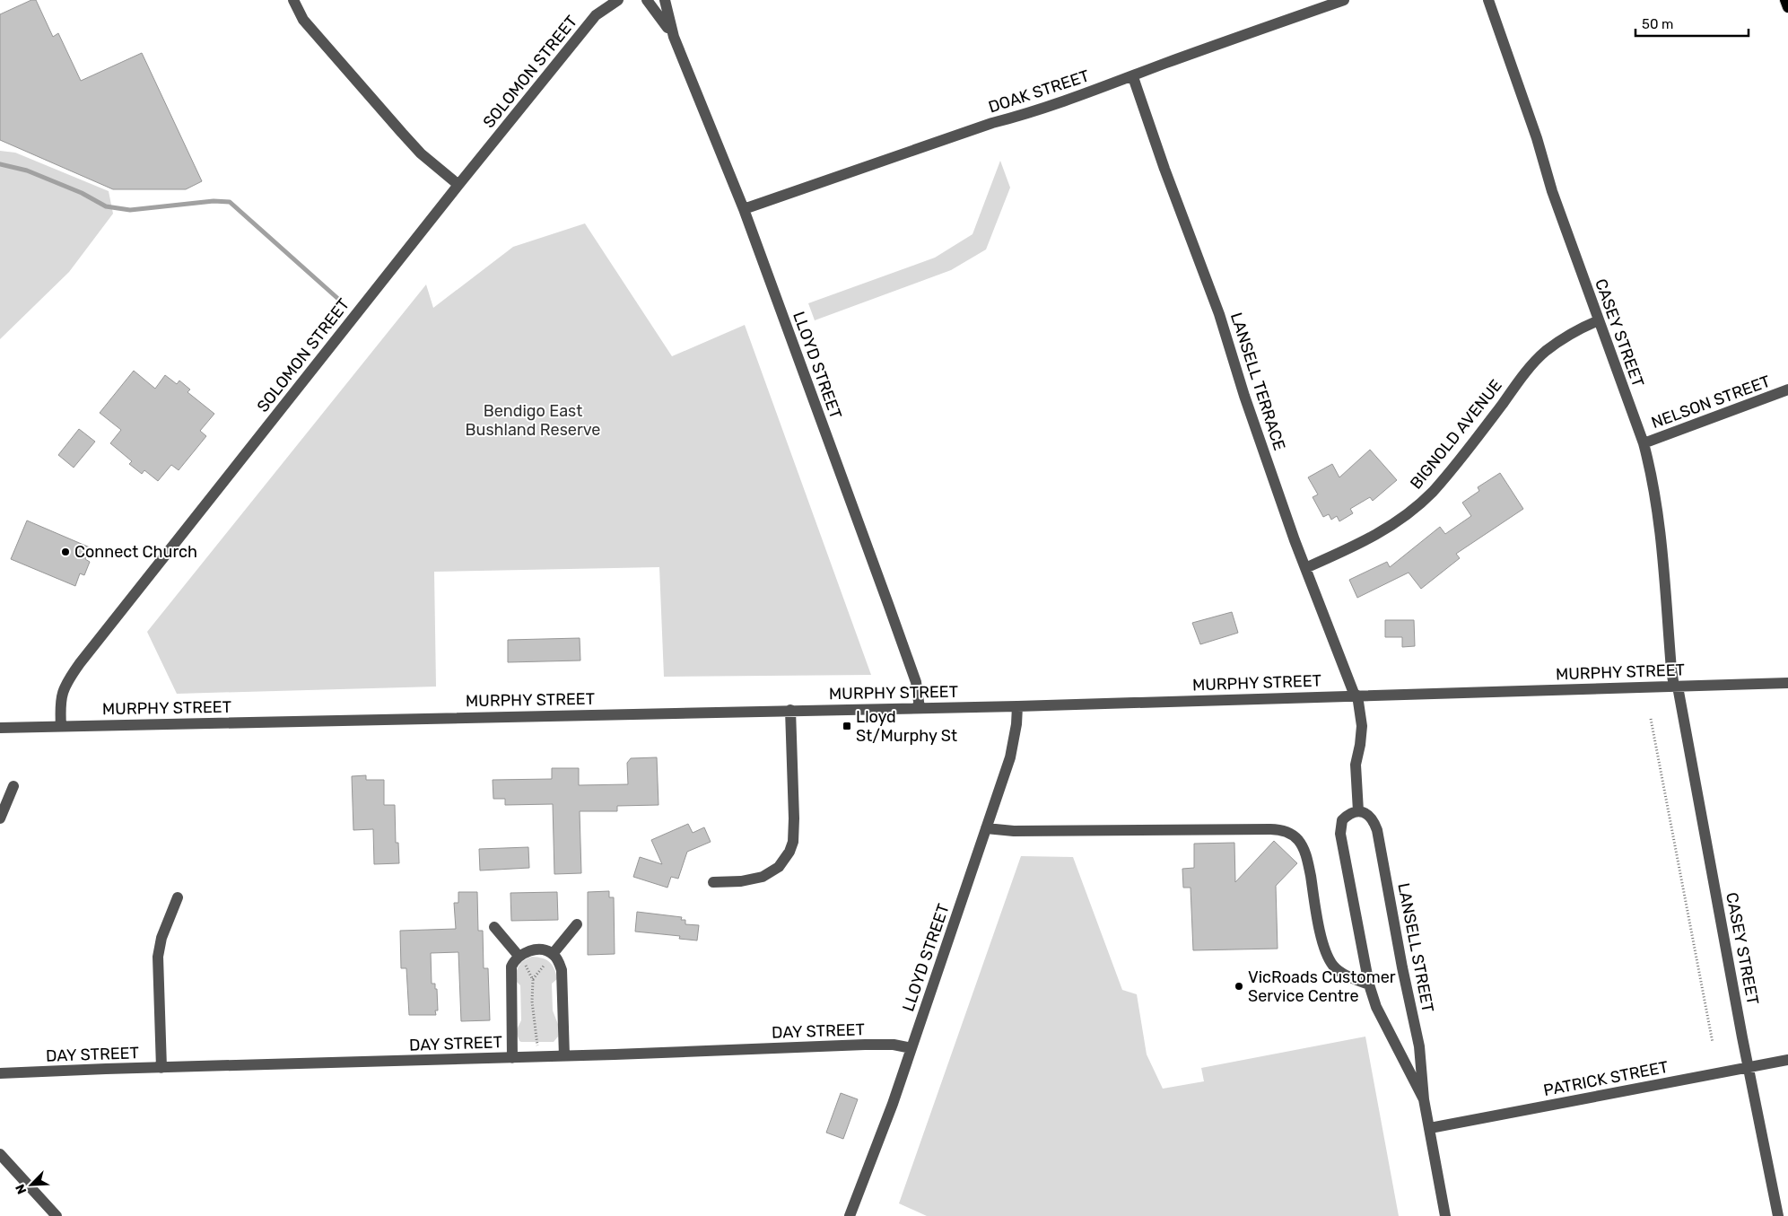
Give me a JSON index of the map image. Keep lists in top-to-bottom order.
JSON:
{
  "streets": {
    "street": [
      "SOLOMON STREET",
      "DOAK STREET",
      "CASEY STREET",
      "LLOYD STREET",
      "LANSELL TERRACE",
      "NELSON STREET",
      "BIGNOLD AVENUE",
      "MURPHY STREET",
      "LANSELL STREET",
      "DAY STREET",
      "PATRICK STREET"
    ]
  },
  "crossings": [
    ["SOLOMON STREET", "MURPHY STREET"],
    ["DOAK STREET", "LLOYD STREET"],
    ["DOAK STREET", "LANSELL TERRACE"],
    ["CASEY STREET", "NELSON STREET"],
    ["CASEY STREET", "BIGNOLD AVENUE"],
    ["CASEY STREET", "MURPHY STREET"],
    ["CASEY STREET", "PATRICK STREET"],
    ["LLOYD STREET", "MURPHY STREET"],
    ["LLOYD STREET", "DAY STREET"],
    ["LANSELL TERRACE", "BIGNOLD AVENUE"],
    ["LANSELL TERRACE", "MURPHY STREET"],
    ["LANSELL STREET", "PATRICK STREET"]
  ],
  "parks": ["Bendigo East Bushland Reserve"],
  "places": {
    "other": ["Connect Church", "VicRoads Customer Service Centre"],
    "transit": ["Lloyd St/Murphy St"]
  },
  "scale_bar": "50 m",
  "north": "bottom left"
}
